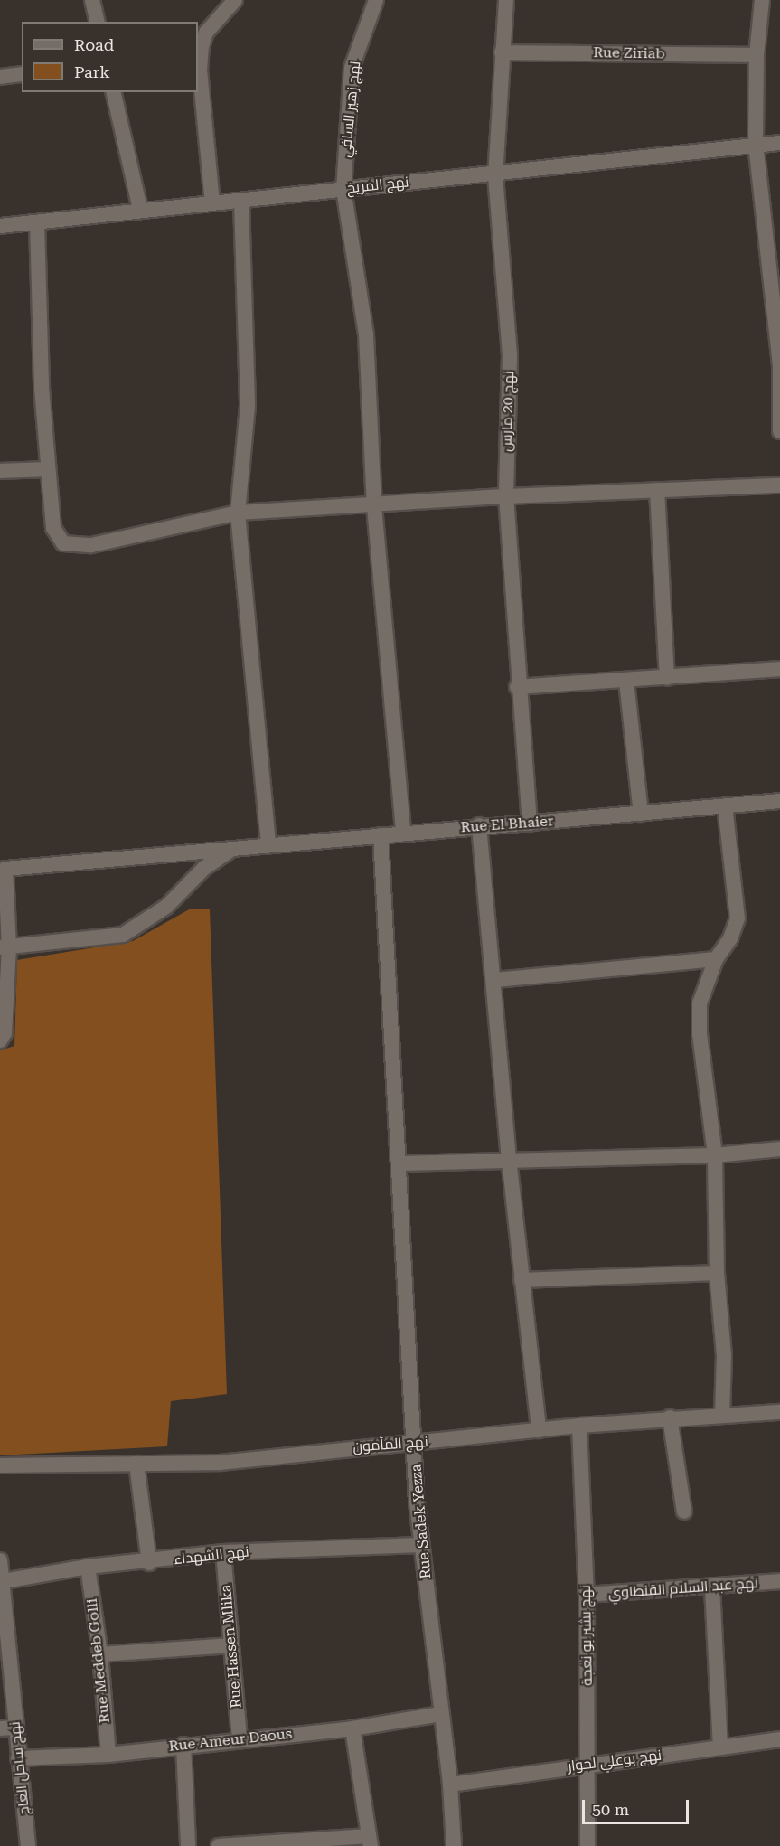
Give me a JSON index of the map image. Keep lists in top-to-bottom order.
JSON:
{
  "streets": {
    "street": [
      "Rue Ziriab",
      "نهج زهير السافي",
      "نهج المريخ",
      "نهج 20 مارس",
      "Rue El Bhaier",
      "نهج المأمون",
      "Rue Sadek Yezza",
      "نهج الشهداء",
      "نهج عبد السلام القنطاوي",
      "نهج بشير بو نعجة",
      "Rue Hassen Mlika",
      "Rue Meddeb Golli",
      "Rue Ameur Daous",
      "نهج بوعلي لحوار",
      "نهج ساحل العاج"
    ]
  },
  "crossings": [
    ["Rue Ziriab", "نهج 20 مارس"],
    ["نهج زهير السافي", "نهج المريخ"],
    ["نهج زهير السافي", "Rue El Bhaier"],
    ["نهج المريخ", "نهج 20 مارس"],
    ["نهج 20 مارس", "Rue El Bhaier"],
    ["Rue El Bhaier", "Rue Sadek Yezza"],
    ["نهج المأمون", "Rue Sadek Yezza"],
    ["نهج المأمون", "نهج بشير بو نعجة"],
    ["Rue Sadek Yezza", "نهج الشهداء"],
    ["Rue Sadek Yezza", "Rue Ameur Daous"],
    ["Rue Sadek Yezza", "نهج بوعلي لحوار"],
    ["نهج الشهداء", "Rue Hassen Mlika"],
    ["نهج الشهداء", "Rue Meddeb Golli"],
    ["نهج الشهداء", "نهج ساحل العاج"],
    ["نهج عبد السلام القنطاوي", "نهج بشير بو نعجة"],
    ["نهج بشير بو نعجة", "نهج بوعلي لحوار"],
    ["Rue Hassen Mlika", "Rue Ameur Daous"],
    ["Rue Meddeb Golli", "Rue Ameur Daous"],
    ["Rue Ameur Daous", "نهج ساحل العاج"]
  ],
  "legend": ["Road", "Park"],
  "scale_bar": "50 m"
}
